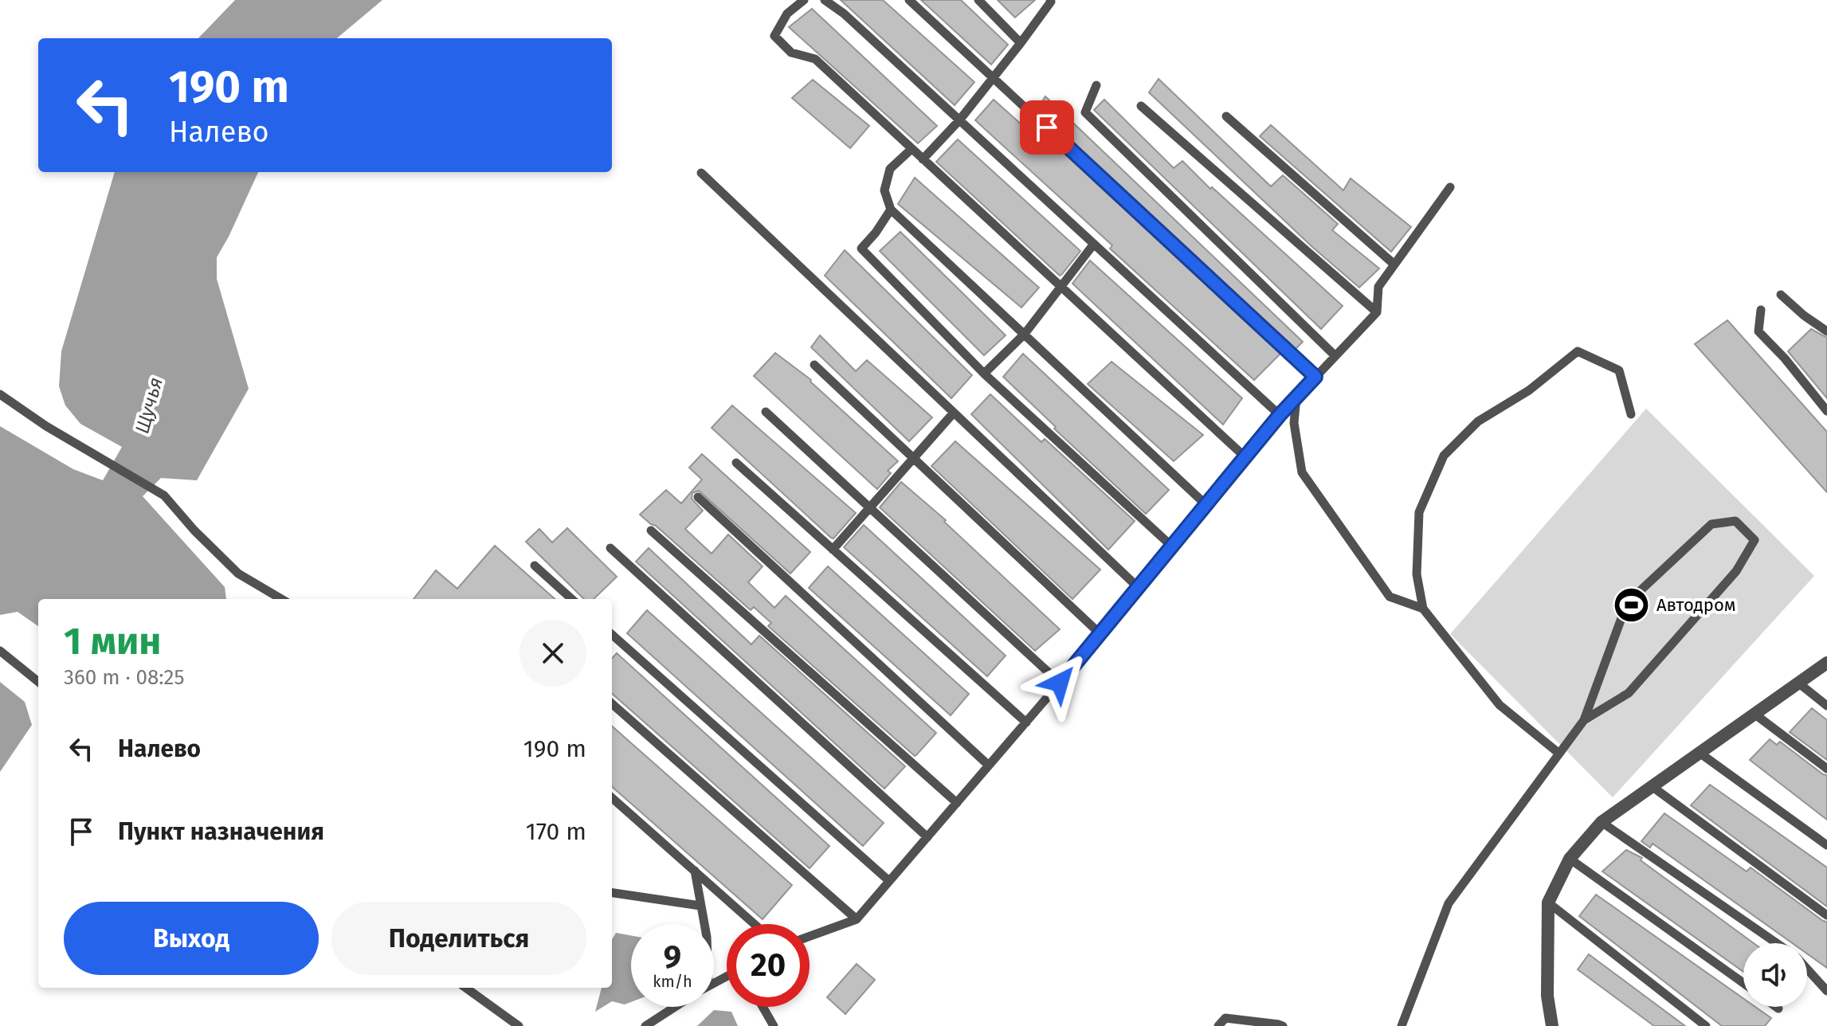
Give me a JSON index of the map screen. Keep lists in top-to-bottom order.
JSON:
{
  "water": ["Щучья"],
  "places": {
    "sports": ["Автодром"]
  },
  "page": {
    "turn": ["190 m", "Налево"],
    "heading": ["1 мин", "360 m · 08:25"],
    "list": [
      {
        "name": "Налево",
        "value": "190 m"
      },
      {
        "name": "Пункт назначения",
        "value": "170 m"
      }
    ],
    "buttons": ["Выход", "Поделиться"],
    "speed": "9 km/h",
    "limit": "20"
  }
}
